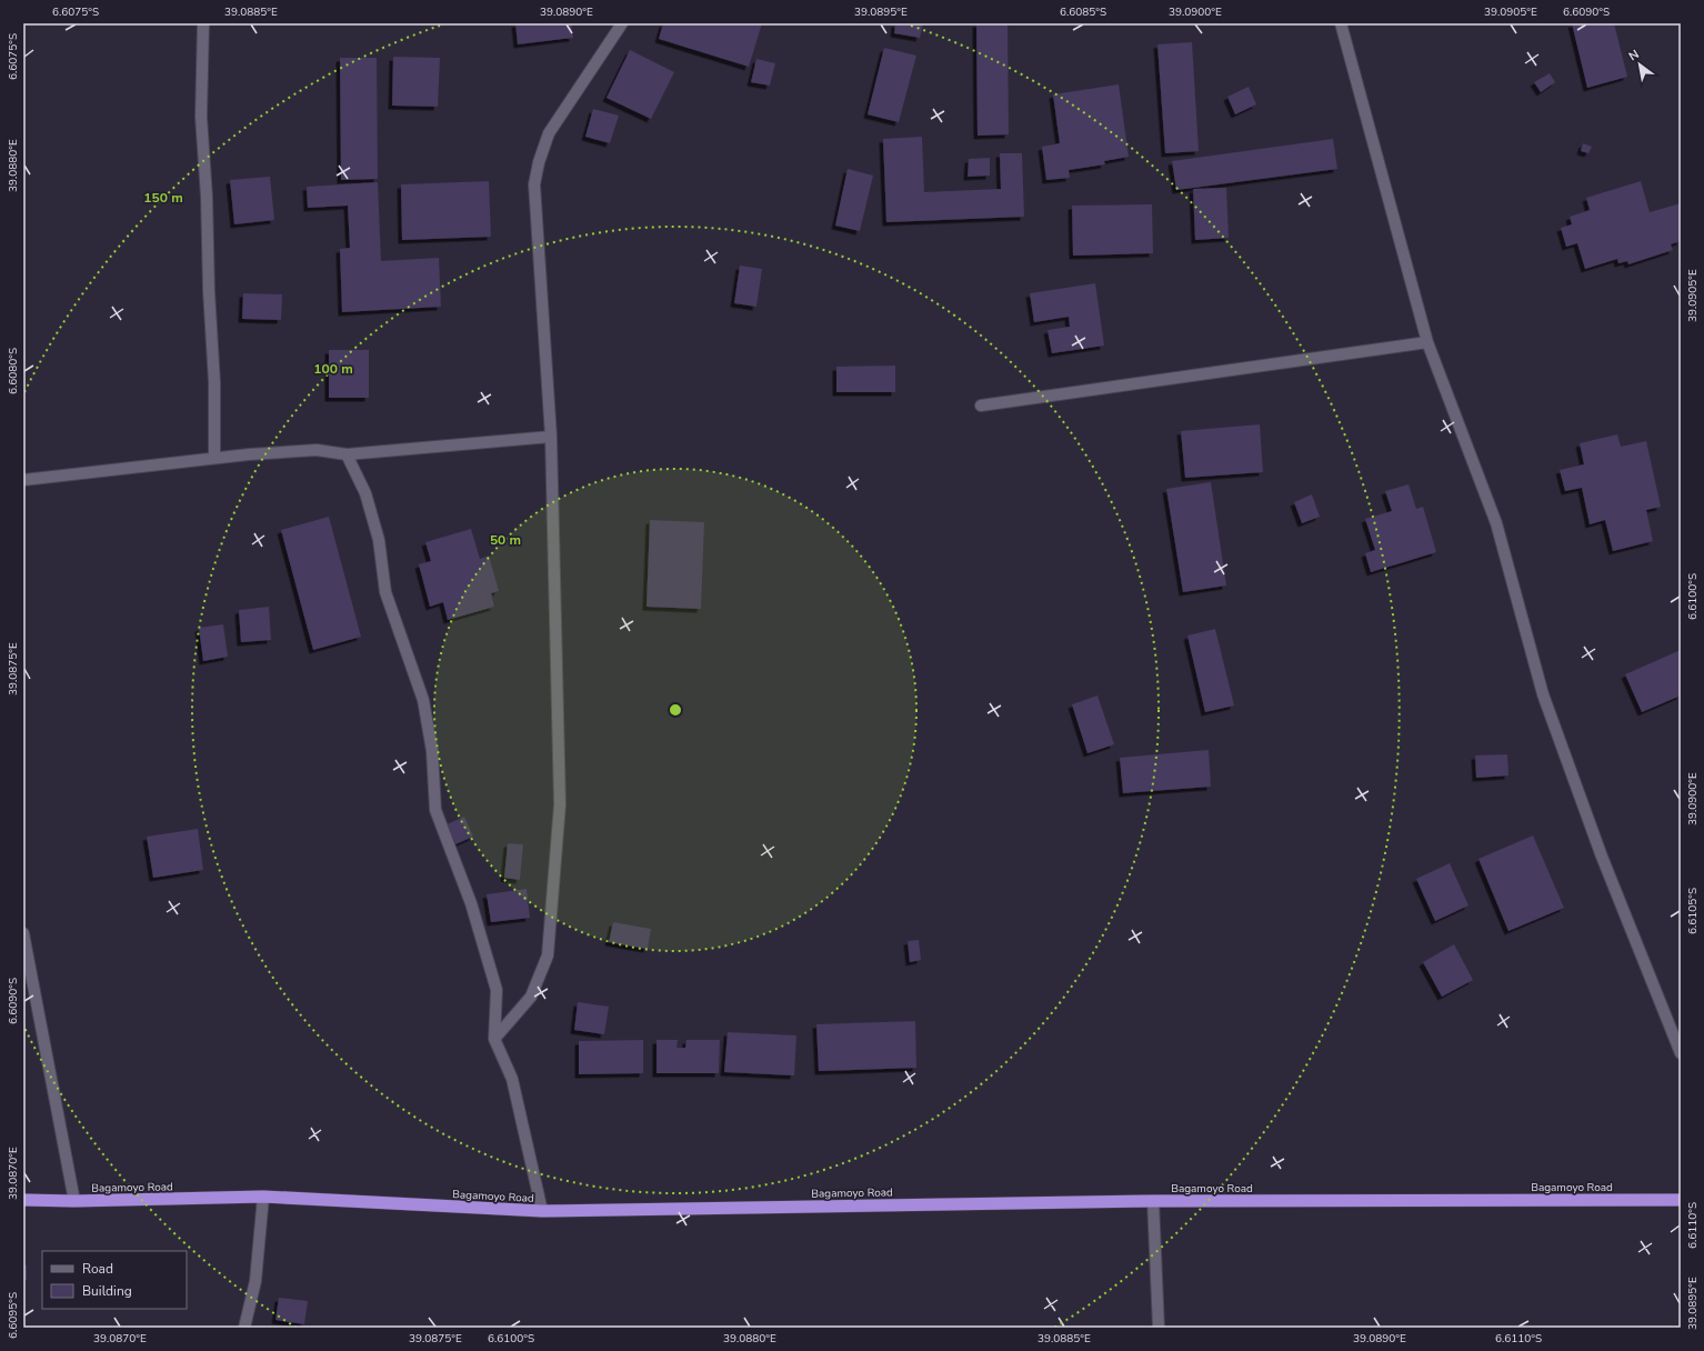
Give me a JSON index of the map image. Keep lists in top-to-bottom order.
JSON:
{
  "streets": {
    "highway": ["Bagamoyo Road"]
  },
  "legend": ["Road", "Building"],
  "north": "top left",
  "coordinates": [
    "6.6075°S",
    "39.0885°E",
    "39.0890°E",
    "39.0895°E",
    "6.6085°S",
    "39.0900°E",
    "39.0905°E",
    "6.6090°S",
    "39.0880°E",
    "6.6080°S",
    "6.6100°S",
    "39.0875°E",
    "6.6105°S",
    "39.0870°E",
    "6.6110°S",
    "6.6095°S"
  ],
  "rings": ["150 m", "100 m", "50 m"]
}
